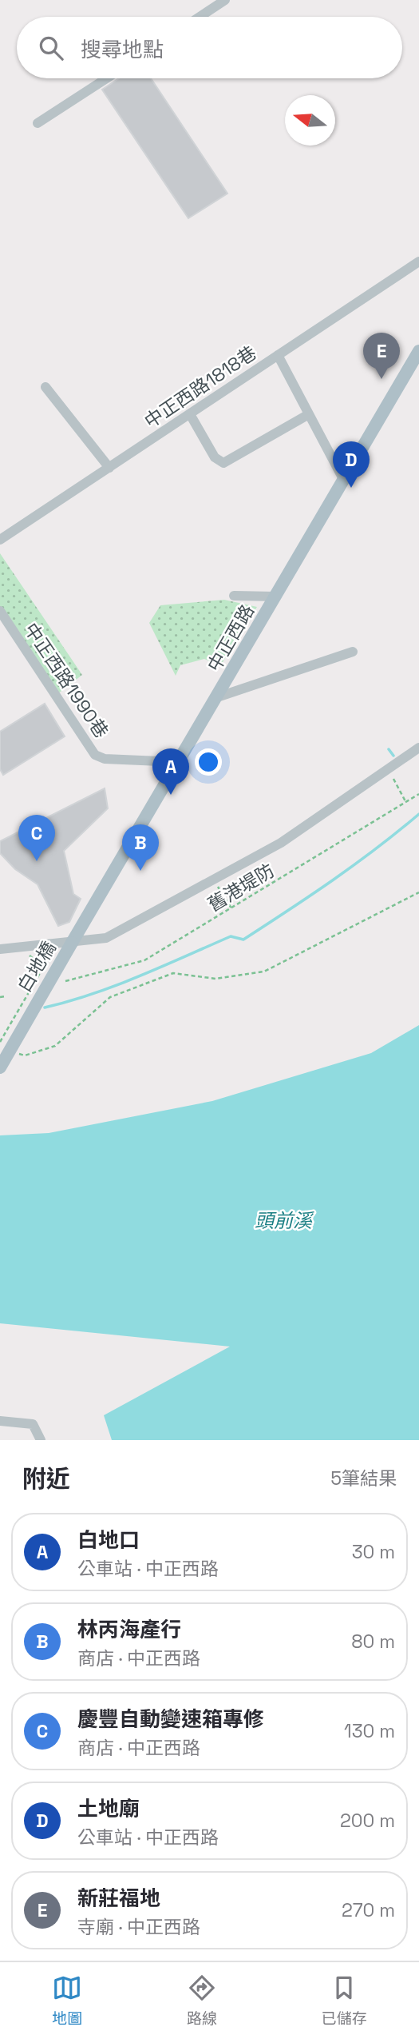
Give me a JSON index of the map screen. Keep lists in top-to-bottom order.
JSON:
{
  "streets": {
    "main road": ["中正西路", "白地橋"],
    "street": ["中正西路1818巷", "中正西路1990巷"],
    "path": ["舊港堤防"]
  },
  "crossings": [
    ["中正西路", "中正西路1990巷"],
    ["中正西路", "白地橋"]
  ],
  "water": ["頭前溪"],
  "north": "left",
  "page": {
    "search": "搜尋地點",
    "pins": [
      "E",
      "D",
      "A",
      "C",
      "B"
    ],
    "heading": ["附近", "5筆結果"],
    "list": [
      {
        "mark": "A",
        "name": "白地口",
        "note": "公車站 · 中正西路",
        "value": "30 m"
      },
      {
        "mark": "B",
        "name": "林丙海產行",
        "note": "商店 · 中正西路",
        "value": "80 m"
      },
      {
        "mark": "C",
        "name": "慶豐自動變速箱專修",
        "note": "商店 · 中正西路",
        "value": "130 m"
      },
      {
        "mark": "D",
        "name": "土地廟",
        "note": "公車站 · 中正西路",
        "value": "200 m"
      },
      {
        "mark": "E",
        "name": "新莊福地",
        "note": "寺廟 · 中正西路",
        "value": "270 m"
      }
    ],
    "nav": ["地圖", "路線", "已儲存"]
  }
}
